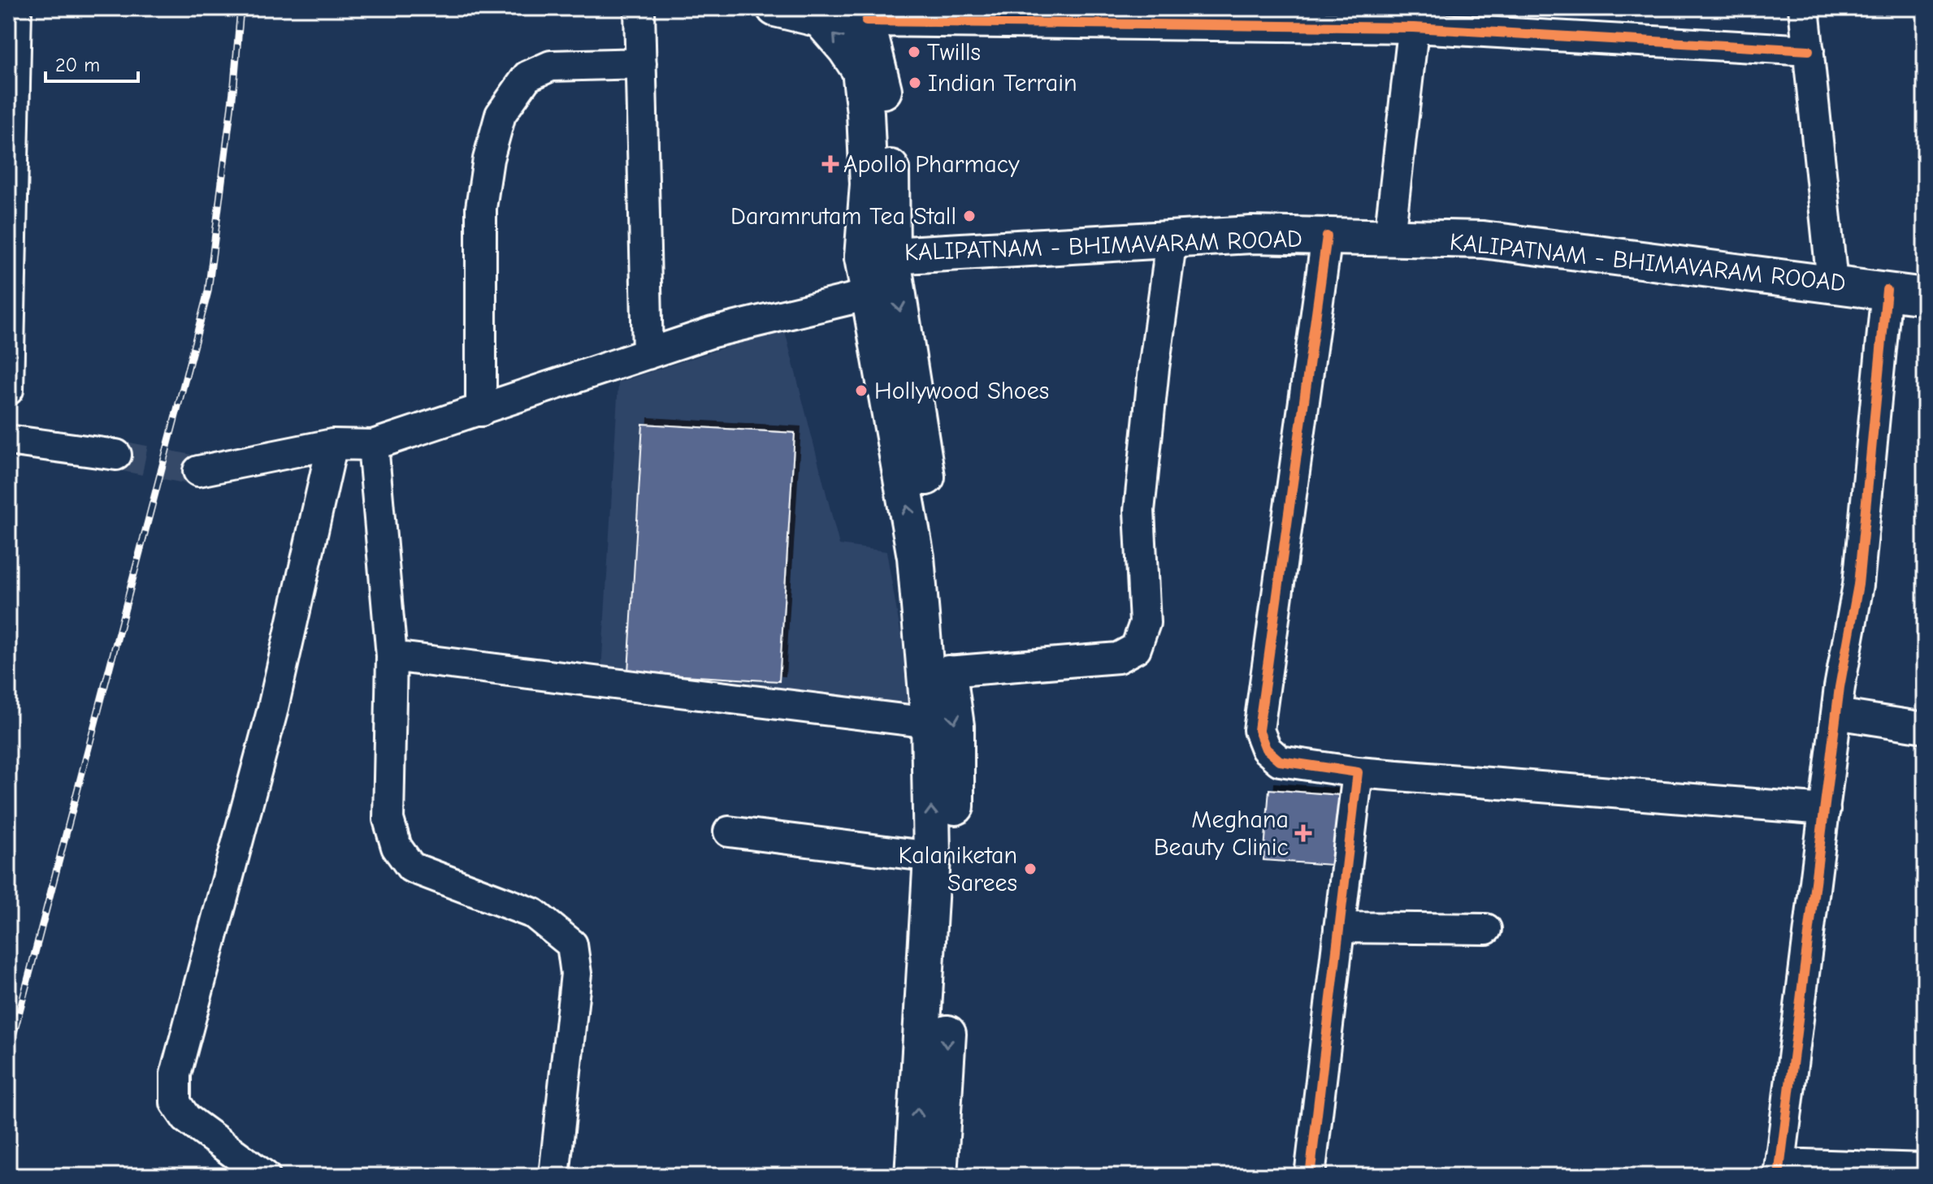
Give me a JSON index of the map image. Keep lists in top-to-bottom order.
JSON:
{
  "streets": {
    "main road": ["KALIPATNAM - BHIMAVARAM ROOAD"]
  },
  "places": {
    "other": [
      "Twills",
      "Indian Terrain",
      "Daramrutam Tea Stall",
      "Hollywood Shoes",
      "Kalaniketan Sarees"
    ],
    "health": ["Apollo Pharmacy", "Meghana Beauty Clinic"]
  },
  "scale_bar": "20 m"
}
